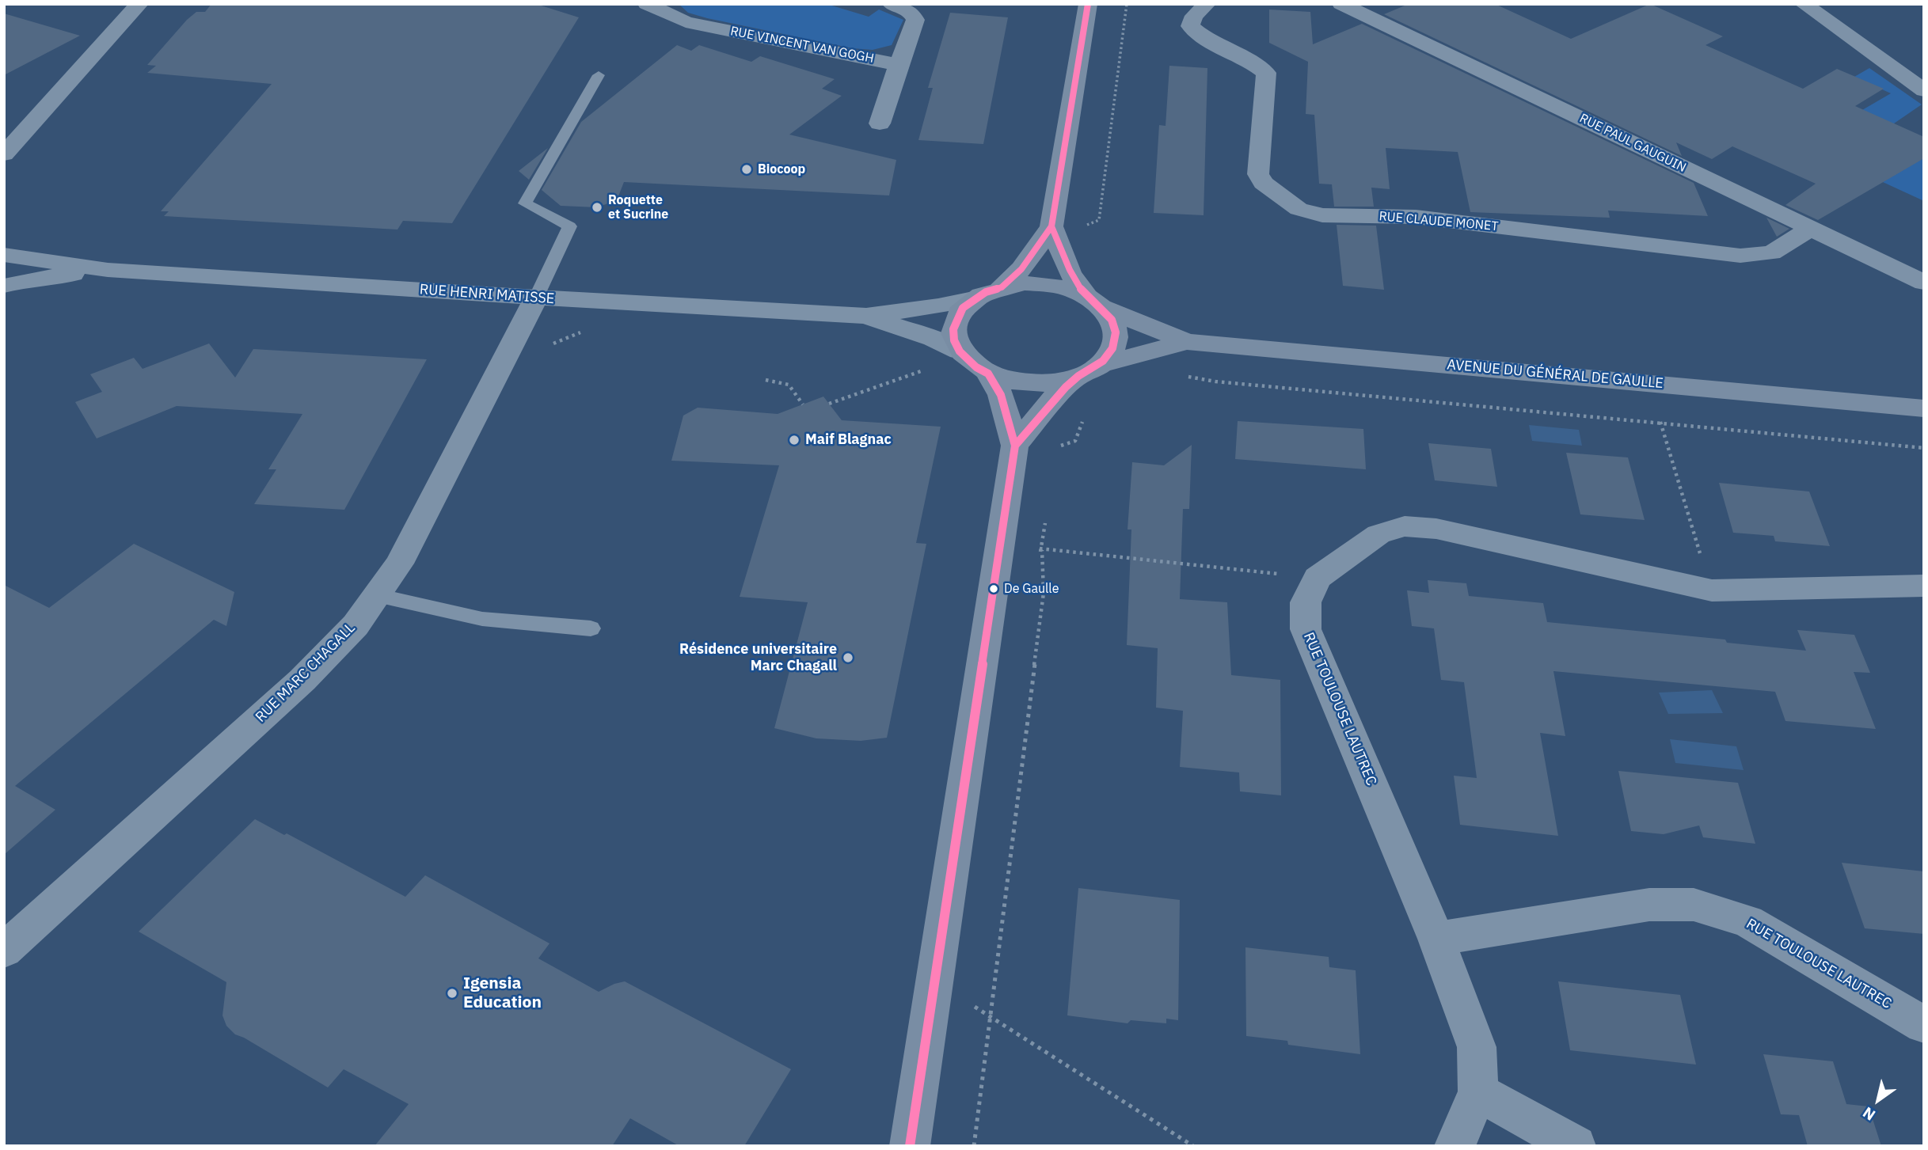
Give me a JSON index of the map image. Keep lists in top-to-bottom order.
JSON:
{
  "streets": {
    "main road": ["AVENUE DU GÉNÉRAL DE GAULLE"],
    "street": [
      "RUE VINCENT VAN GOGH",
      "RUE PAUL GAUGUIN",
      "RUE CLAUDE MONET",
      "RUE HENRI MATISSE",
      "RUE MARC CHAGALL",
      "RUE TOULOUSE LAUTREC"
    ]
  },
  "crossings": [
    ["RUE PAUL GAUGUIN", "RUE CLAUDE MONET"],
    ["RUE HENRI MATISSE", "AVENUE DU GÉNÉRAL DE GAULLE"],
    ["RUE HENRI MATISSE", "RUE MARC CHAGALL"]
  ],
  "places": [
    "Biocoop",
    "Roquette et Sucrine",
    "Maif Blagnac",
    "De Gaulle",
    "Résidence universitaire Marc Chagall",
    "Igensia Education"
  ],
  "north": "bottom left"
}
